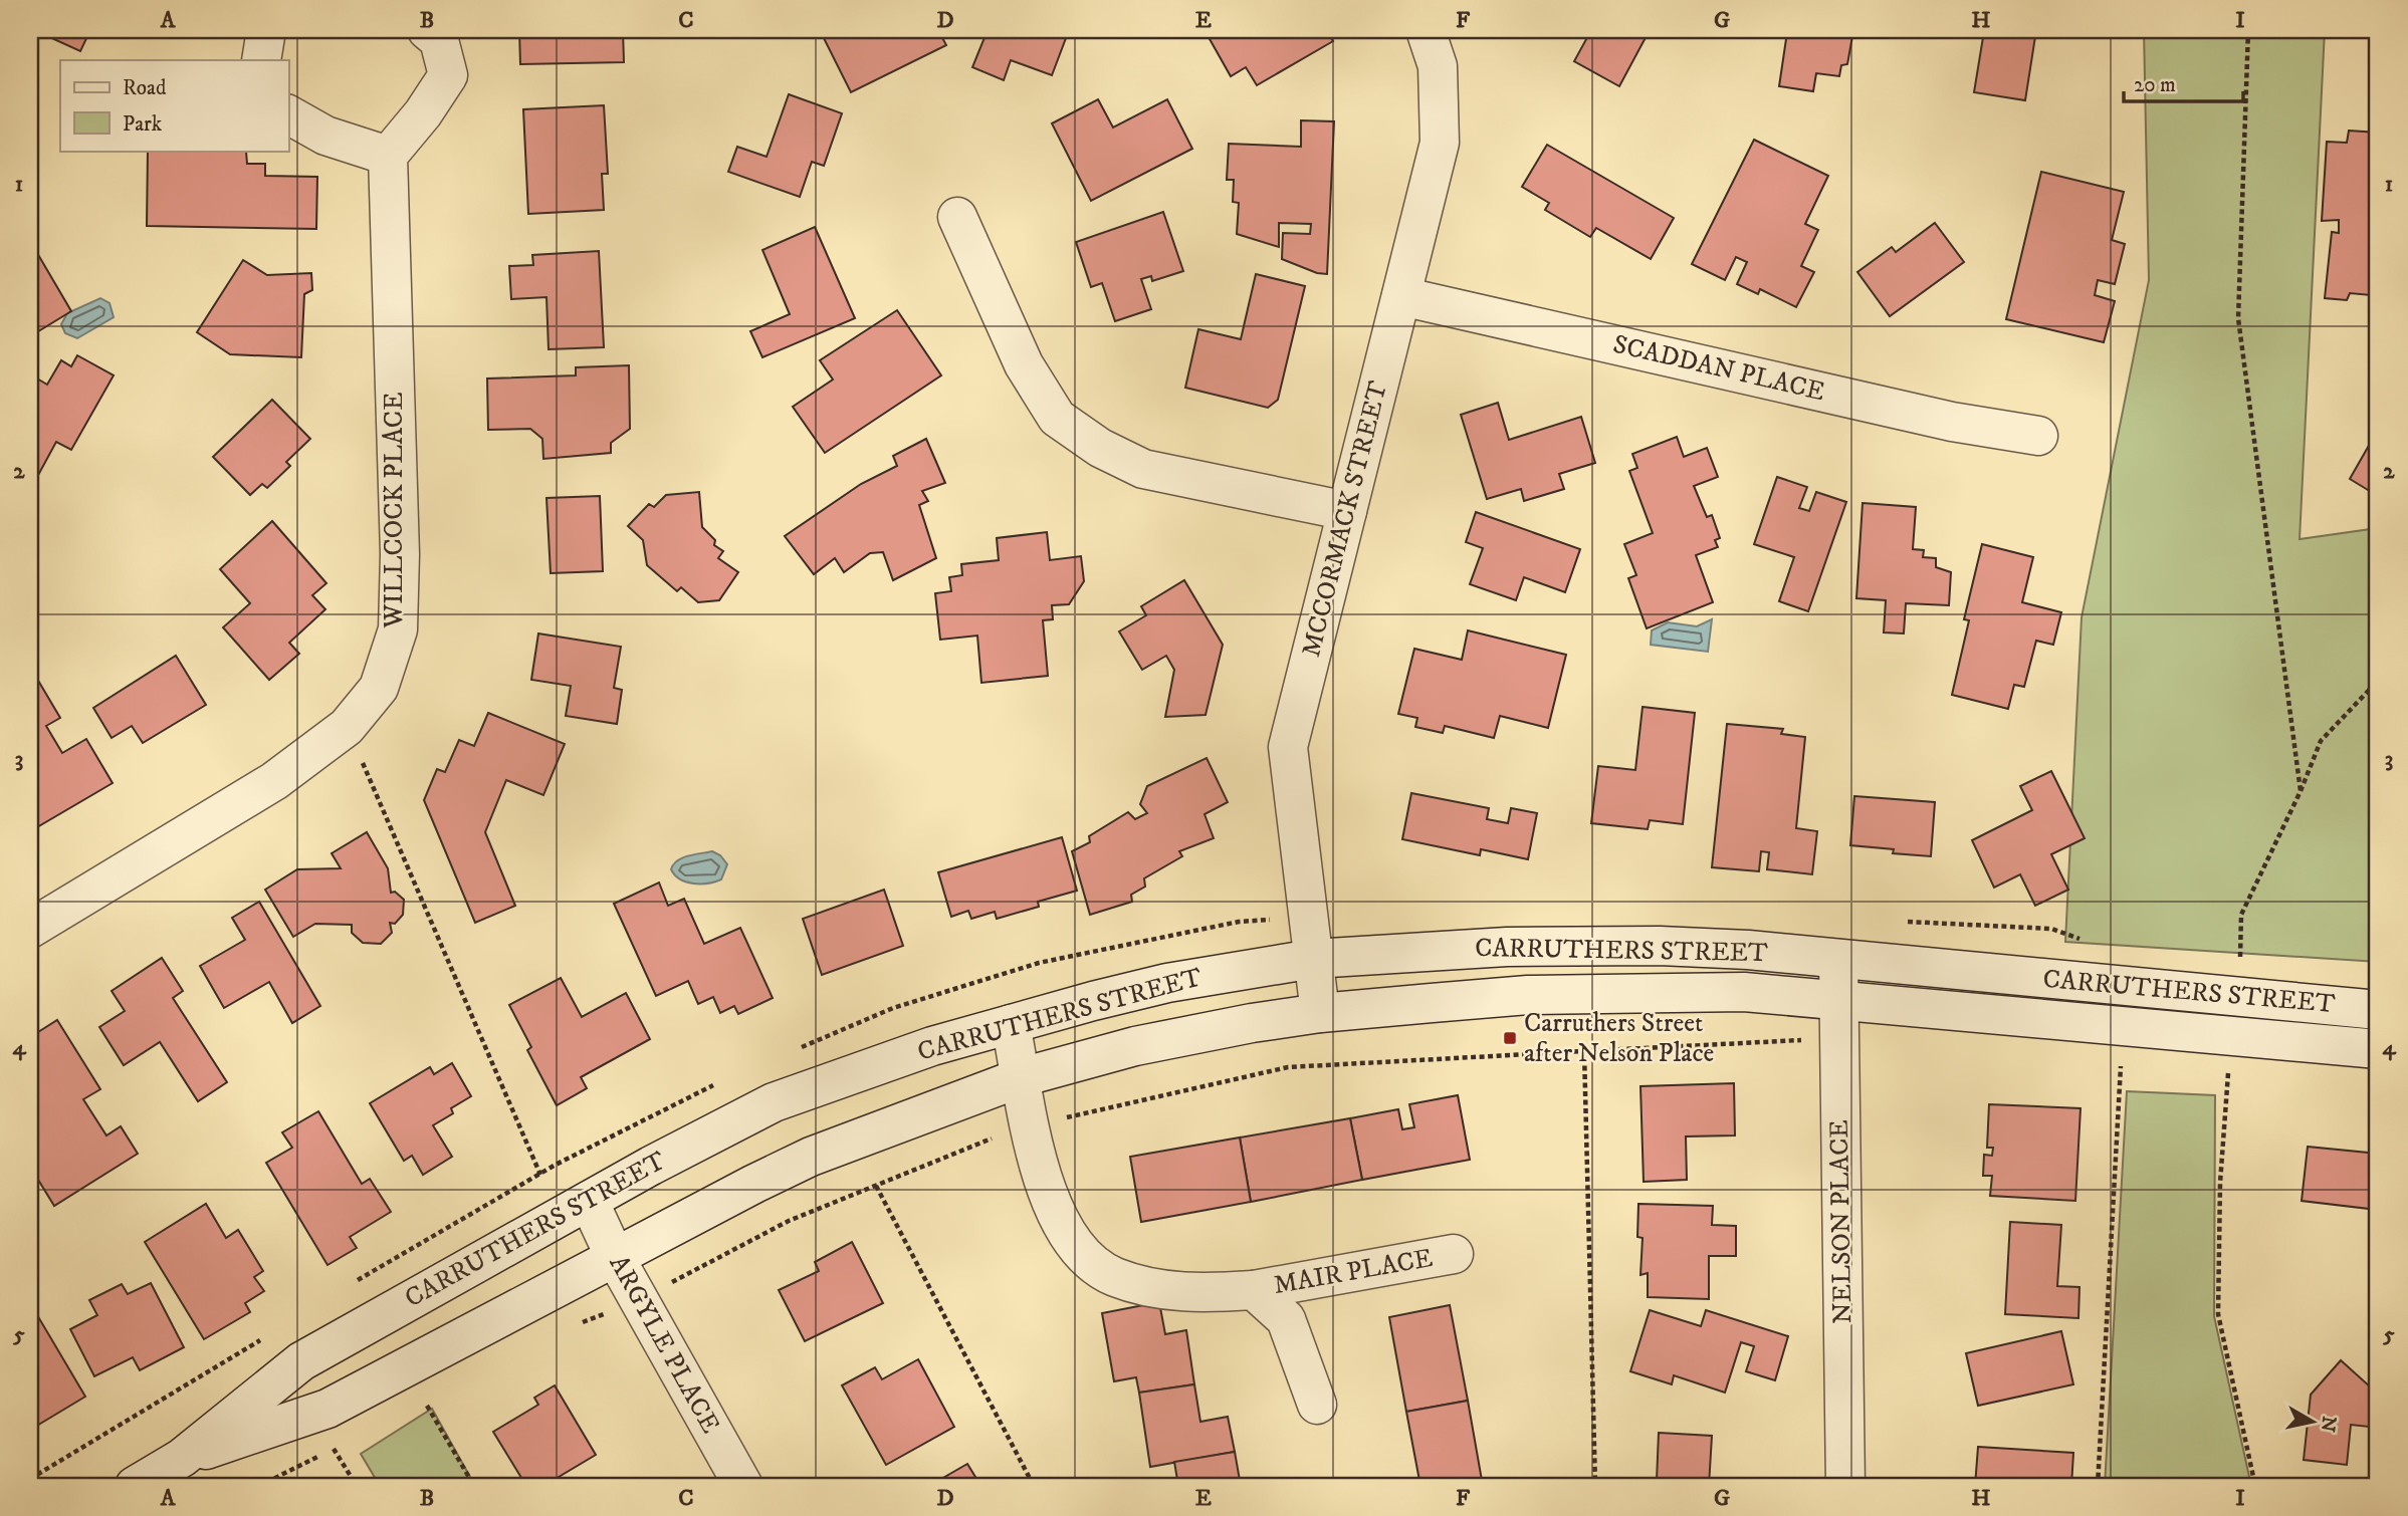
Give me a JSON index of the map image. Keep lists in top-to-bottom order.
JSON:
{
  "streets": {
    "street": [
      "SCADDAN PLACE",
      "WILLCOCK PLACE",
      "MCCORMACK STREET",
      "CARRUTHERS STREET",
      "NELSON PLACE",
      "MAIR PLACE",
      "ARGYLE PLACE"
    ]
  },
  "crossings": [
    ["SCADDAN PLACE", "MCCORMACK STREET"],
    ["MCCORMACK STREET", "CARRUTHERS STREET"],
    ["CARRUTHERS STREET", "NELSON PLACE"],
    ["CARRUTHERS STREET", "MAIR PLACE"],
    ["CARRUTHERS STREET", "ARGYLE PLACE"]
  ],
  "places": {
    "transit": ["Carruthers Street after Nelson Place"]
  },
  "legend": ["Road", "Park"],
  "scale_bar": "20 m",
  "north": "right",
  "grid": {
    "columns": [
      "A",
      "B",
      "C",
      "D",
      "E",
      "F",
      "G",
      "H",
      "I"
    ],
    "rows": [
      "1",
      "2",
      "3",
      "4",
      "5"
    ]
  }
}
